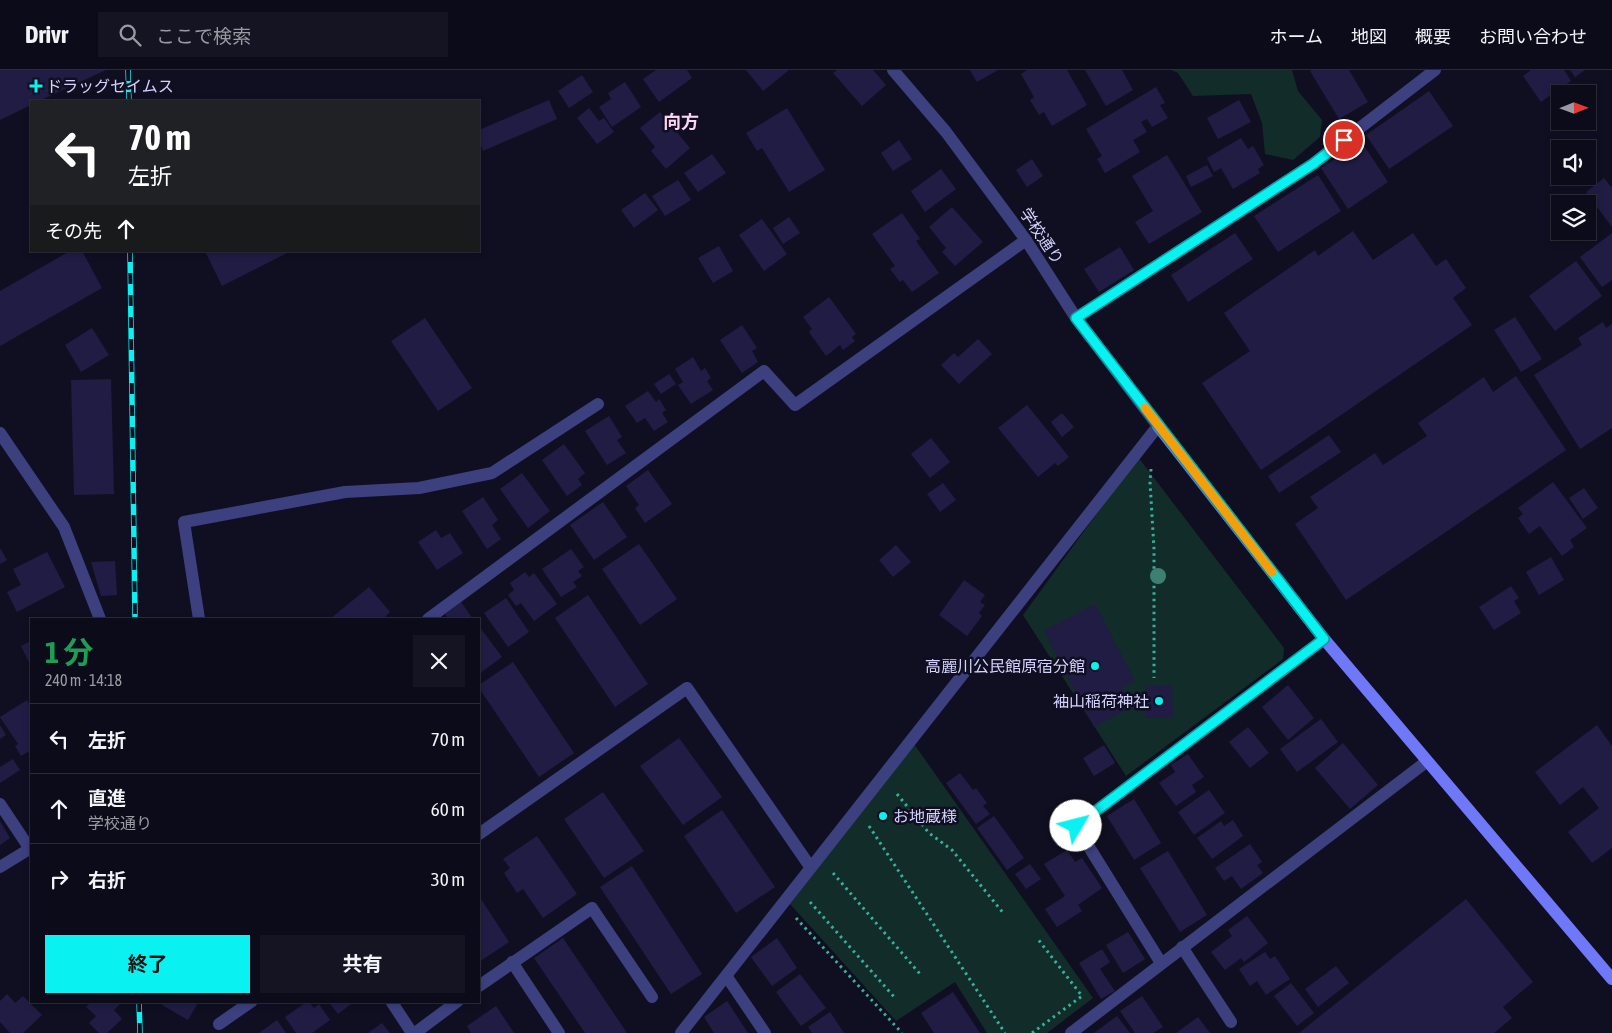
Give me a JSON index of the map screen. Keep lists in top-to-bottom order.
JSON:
{
  "streets": {
    "street": ["学校通り"]
  },
  "districts": ["向方"],
  "places": {
    "health": ["ドラッグセイムス"],
    "other": ["高麗川公民館原宿分館", "袖山稲荷神社", "お地蔵様"]
  },
  "north": "right",
  "page": {
    "header": "Drivr",
    "search": "ここで検索",
    "nav": [
      "ホーム",
      "地図",
      "概要",
      "お問い合わせ"
    ],
    "turn": ["70 m", "左折"],
    "then": "その先",
    "heading": ["1 分", "240 m · 14:18"],
    "list": [
      {
        "name": "左折",
        "value": "70 m"
      },
      {
        "name": "直進",
        "note": "学校通り",
        "value": "60 m"
      },
      {
        "name": "右折",
        "value": "30 m"
      }
    ],
    "buttons": ["終了", "共有"]
  }
}
